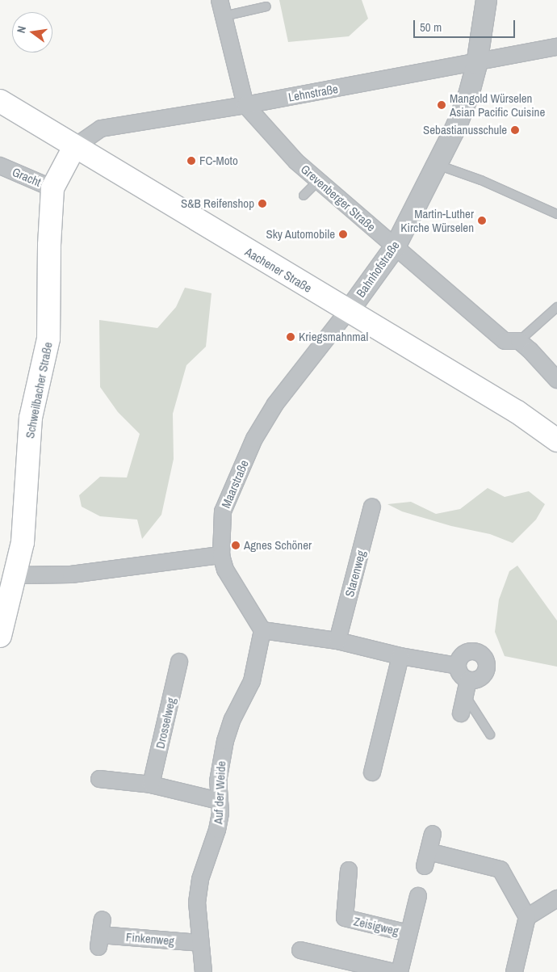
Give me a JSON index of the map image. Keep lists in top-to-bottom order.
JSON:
{
  "streets": {
    "main road": ["Aachener Straße", "Schweilbacher Straße"],
    "street": [
      "Lehnstraße",
      "Gracht",
      "Grevenberger Straße",
      "Bahnhofstraße",
      "Maarstraße",
      "Starenweg",
      "Drosselweg",
      "Auf der Weide",
      "Zeisigweg",
      "Finkenweg"
    ]
  },
  "crossings": [
    ["Lehnstraße", "Grevenberger Straße"],
    ["Lehnstraße", "Bahnhofstraße"],
    ["Lehnstraße", "Aachener Straße"],
    ["Lehnstraße", "Schweilbacher Straße"],
    ["Gracht", "Schweilbacher Straße"],
    ["Grevenberger Straße", "Bahnhofstraße"],
    ["Bahnhofstraße", "Aachener Straße"],
    ["Bahnhofstraße", "Maarstraße"],
    ["Aachener Straße", "Schweilbacher Straße"],
    ["Aachener Straße", "Maarstraße"],
    ["Auf der Weide", "Finkenweg"]
  ],
  "places": [
    "Mangold Würselen Asian Pacific Cuisine",
    "Sebastianusschule",
    "FC-Moto",
    "S&B Reifenshop",
    "Martin-Luther Kirche Würselen",
    "Sky Automobile",
    "Kriegsmahnmal",
    "Agnes Schöner"
  ],
  "scale_bar": "50 m",
  "north": "left"
}
